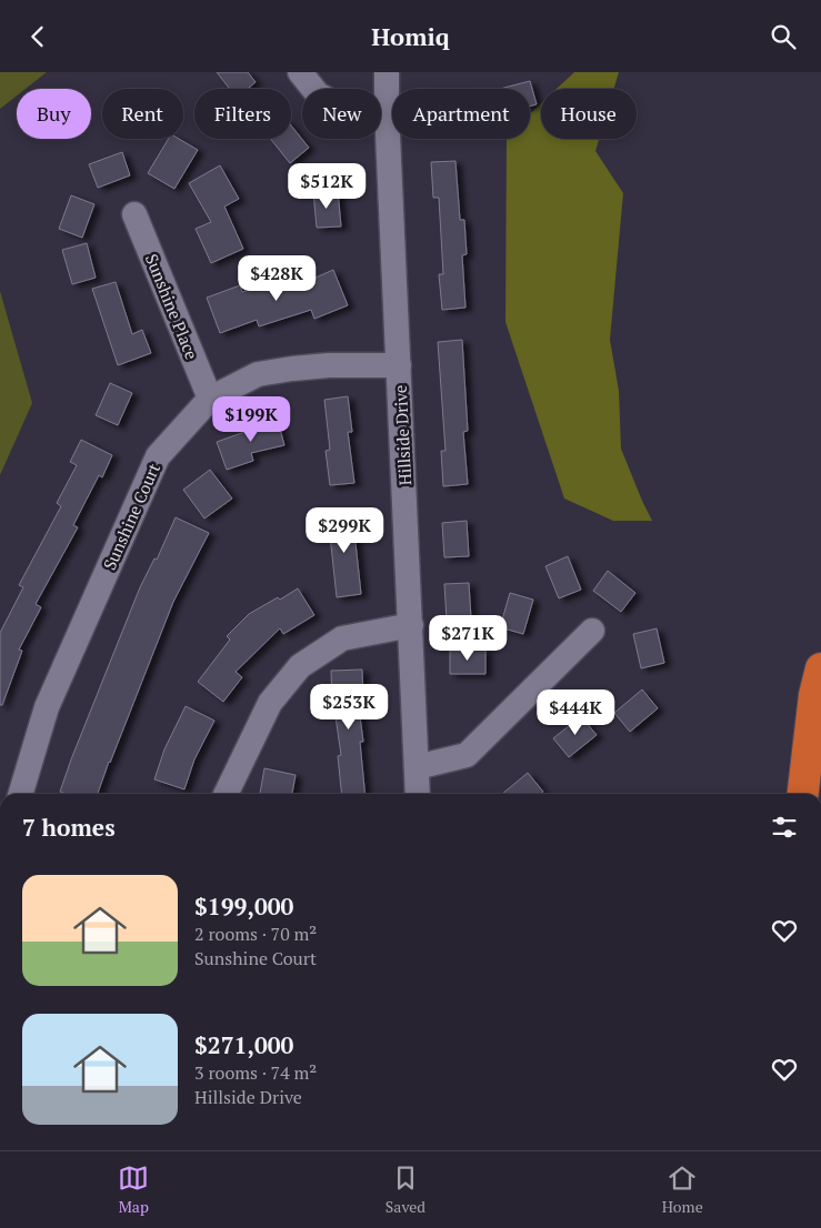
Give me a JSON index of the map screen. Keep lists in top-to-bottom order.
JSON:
{
  "streets": {
    "street": ["Sunshine Place", "Hillside Drive", "Sunshine Court"]
  },
  "crossings": [
    ["Sunshine Place", "Sunshine Court"],
    ["Hillside Drive", "Sunshine Court"]
  ],
  "page": {
    "header": "Homiq",
    "chip": [
      "Buy",
      "Rent",
      "Filters",
      "New",
      "Apartment",
      "House"
    ],
    "price": [
      "$512K",
      "$428K",
      "$199K",
      "$299K",
      "$271K",
      "$253K",
      "$444K"
    ],
    "heading": "7 homes",
    "list": [
      {
        "name": "$199,000",
        "note": "2 rooms · 70 m² · Sunshine Court"
      },
      {
        "name": "$271,000",
        "note": "3 rooms · 74 m² · Hillside Drive"
      }
    ],
    "tabs": ["Map", "Saved", "Home"]
  }
}
